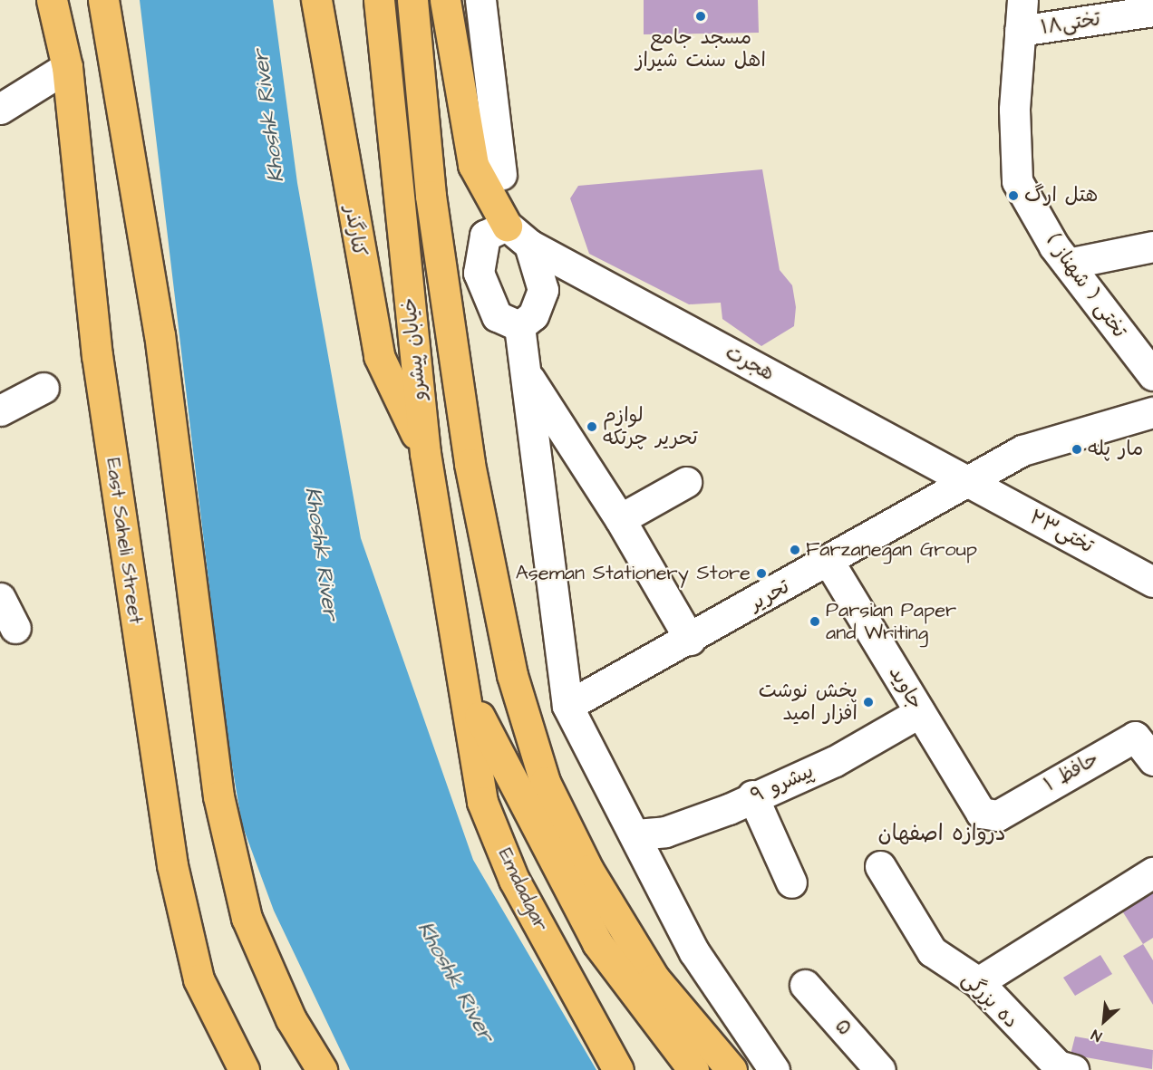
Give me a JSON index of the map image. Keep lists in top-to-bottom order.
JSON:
{
  "streets": {
    "main road": [
      "کنارگذر",
      "خیابان پیشرو",
      "East Saheli Street",
      "Emdadgar"
    ],
    "street": [
      "تختی۱۸",
      "تختی ( شهناز )",
      "هجرت",
      "تختی۲۳",
      "تحریر",
      "جاوید",
      "حافظ ۱",
      "پیشرو ۹",
      "ده بزرگی",
      "۵"
    ]
  },
  "crossings": [
    ["تختی۱۸", "تختی ( شهناز )"],
    ["کنارگذر", "خیابان پیشرو"],
    ["خیابان پیشرو", "Emdadgar"],
    ["هجرت", "تختی۲۳"],
    ["هجرت", "تحریر"],
    ["تختی۲۳", "تحریر"],
    ["تحریر", "جاوید"],
    ["جاوید", "حافظ ۱"],
    ["جاوید", "پیشرو ۹"]
  ],
  "districts": ["دروازه اصفهان"],
  "water": ["Khoshk River"],
  "places": [
    "مسجد جامع اهل سنت شیراز",
    "هتل ارگ",
    "لوازم تحریر چرتکه",
    "مار پله",
    "Farzanegan Group",
    "Aseman Stationery Store",
    "Parsian Paper and Writing",
    "پخش نوشت افزار امید"
  ],
  "north": "bottom left"
}
